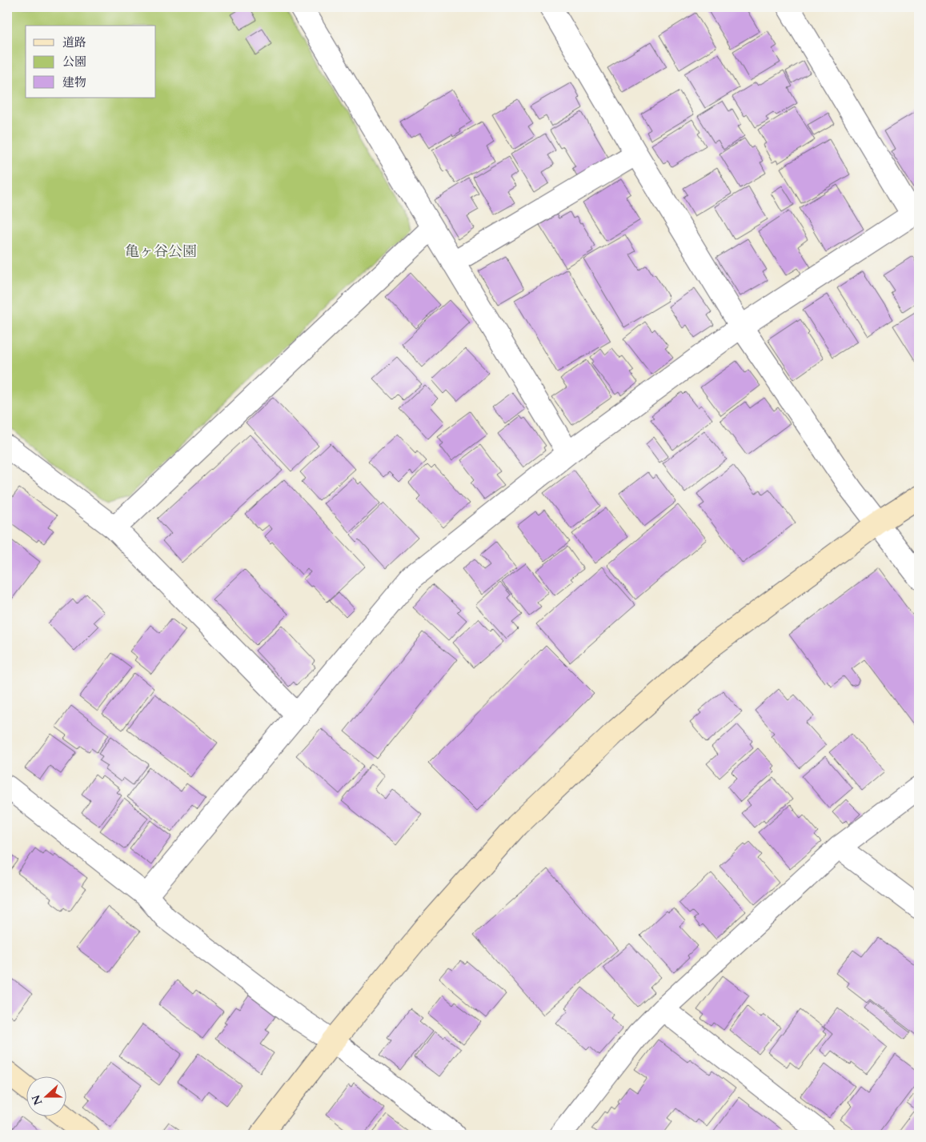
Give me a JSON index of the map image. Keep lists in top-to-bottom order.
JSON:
{
  "parks": ["亀ヶ谷公園"],
  "legend": ["道路", "公園", "建物"],
  "north": "left"
}
